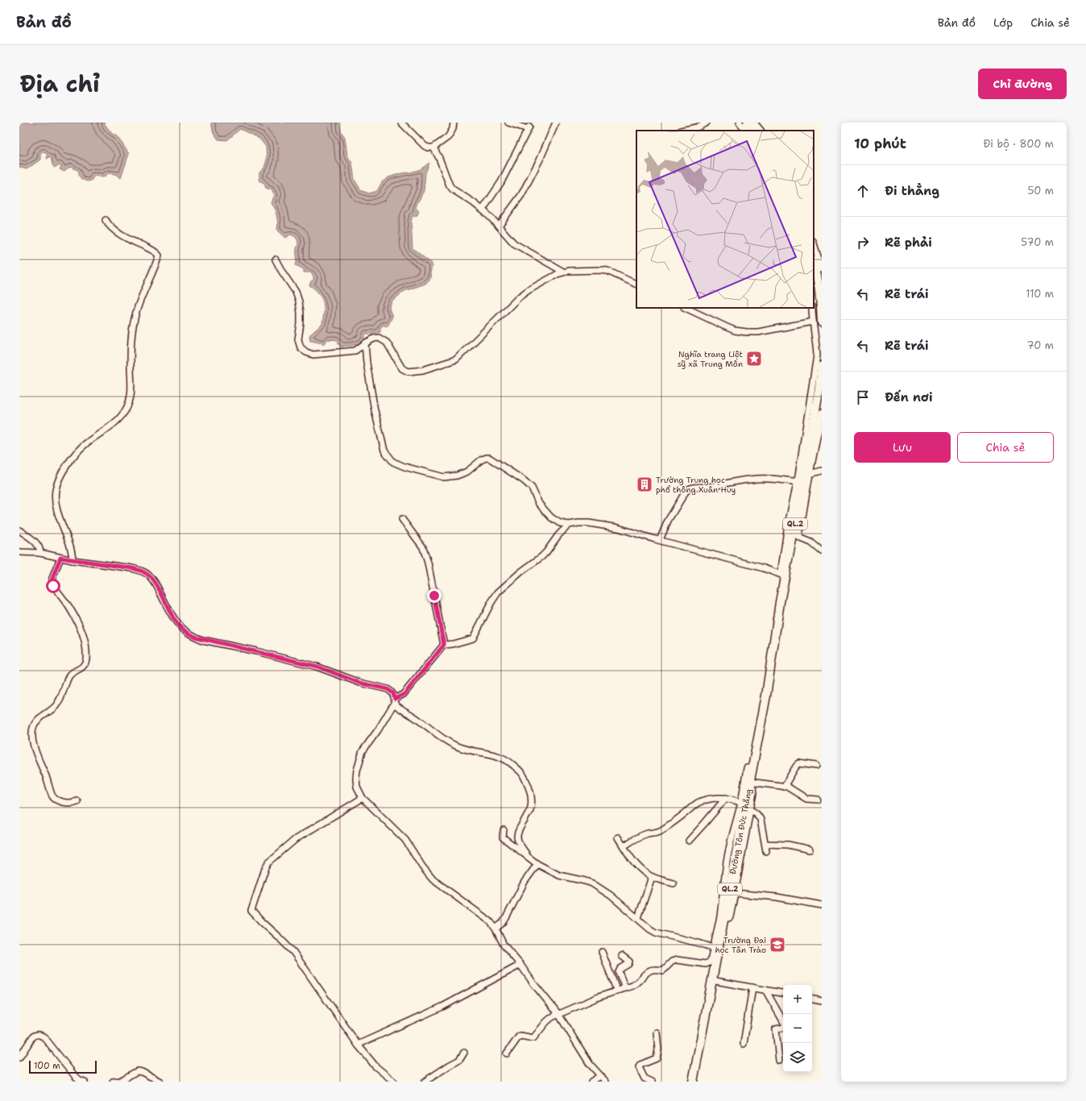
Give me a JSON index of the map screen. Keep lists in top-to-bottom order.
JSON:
{
  "streets": {
    "highway": ["QL.2", "Đường Tôn Đức Thắng"]
  },
  "crossings": [
    ["QL.2", "Đường Tôn Đức Thắng"]
  ],
  "places": {
    "place": ["Nghĩa trang Liệt sỹ xã Trung Môn"],
    "building": ["Trường Trung học phổ thông Xuân Huy"],
    "school or university": ["Trường Đại học Tân Trào"]
  },
  "scale_bar": "100 m",
  "page": {
    "header": "Bản đồ",
    "nav": ["Bản đồ", "Lớp", "Chia sẻ"],
    "title": "Địa chỉ",
    "buttons": [
      "Chỉ đường",
      ["Lưu", "Chia sẻ"]
    ],
    "heading": ["10 phút", "Đi bộ · 800 m"],
    "list": [
      ["Đi thẳng", "50 m"],
      ["Rẽ phải", "570 m"],
      ["Rẽ trái", "110 m"],
      ["Rẽ trái", "70 m"],
      "Đến nơi"
    ],
    "map_buttons": ["+", "−"],
    "scale": "100 m"
  }
}
